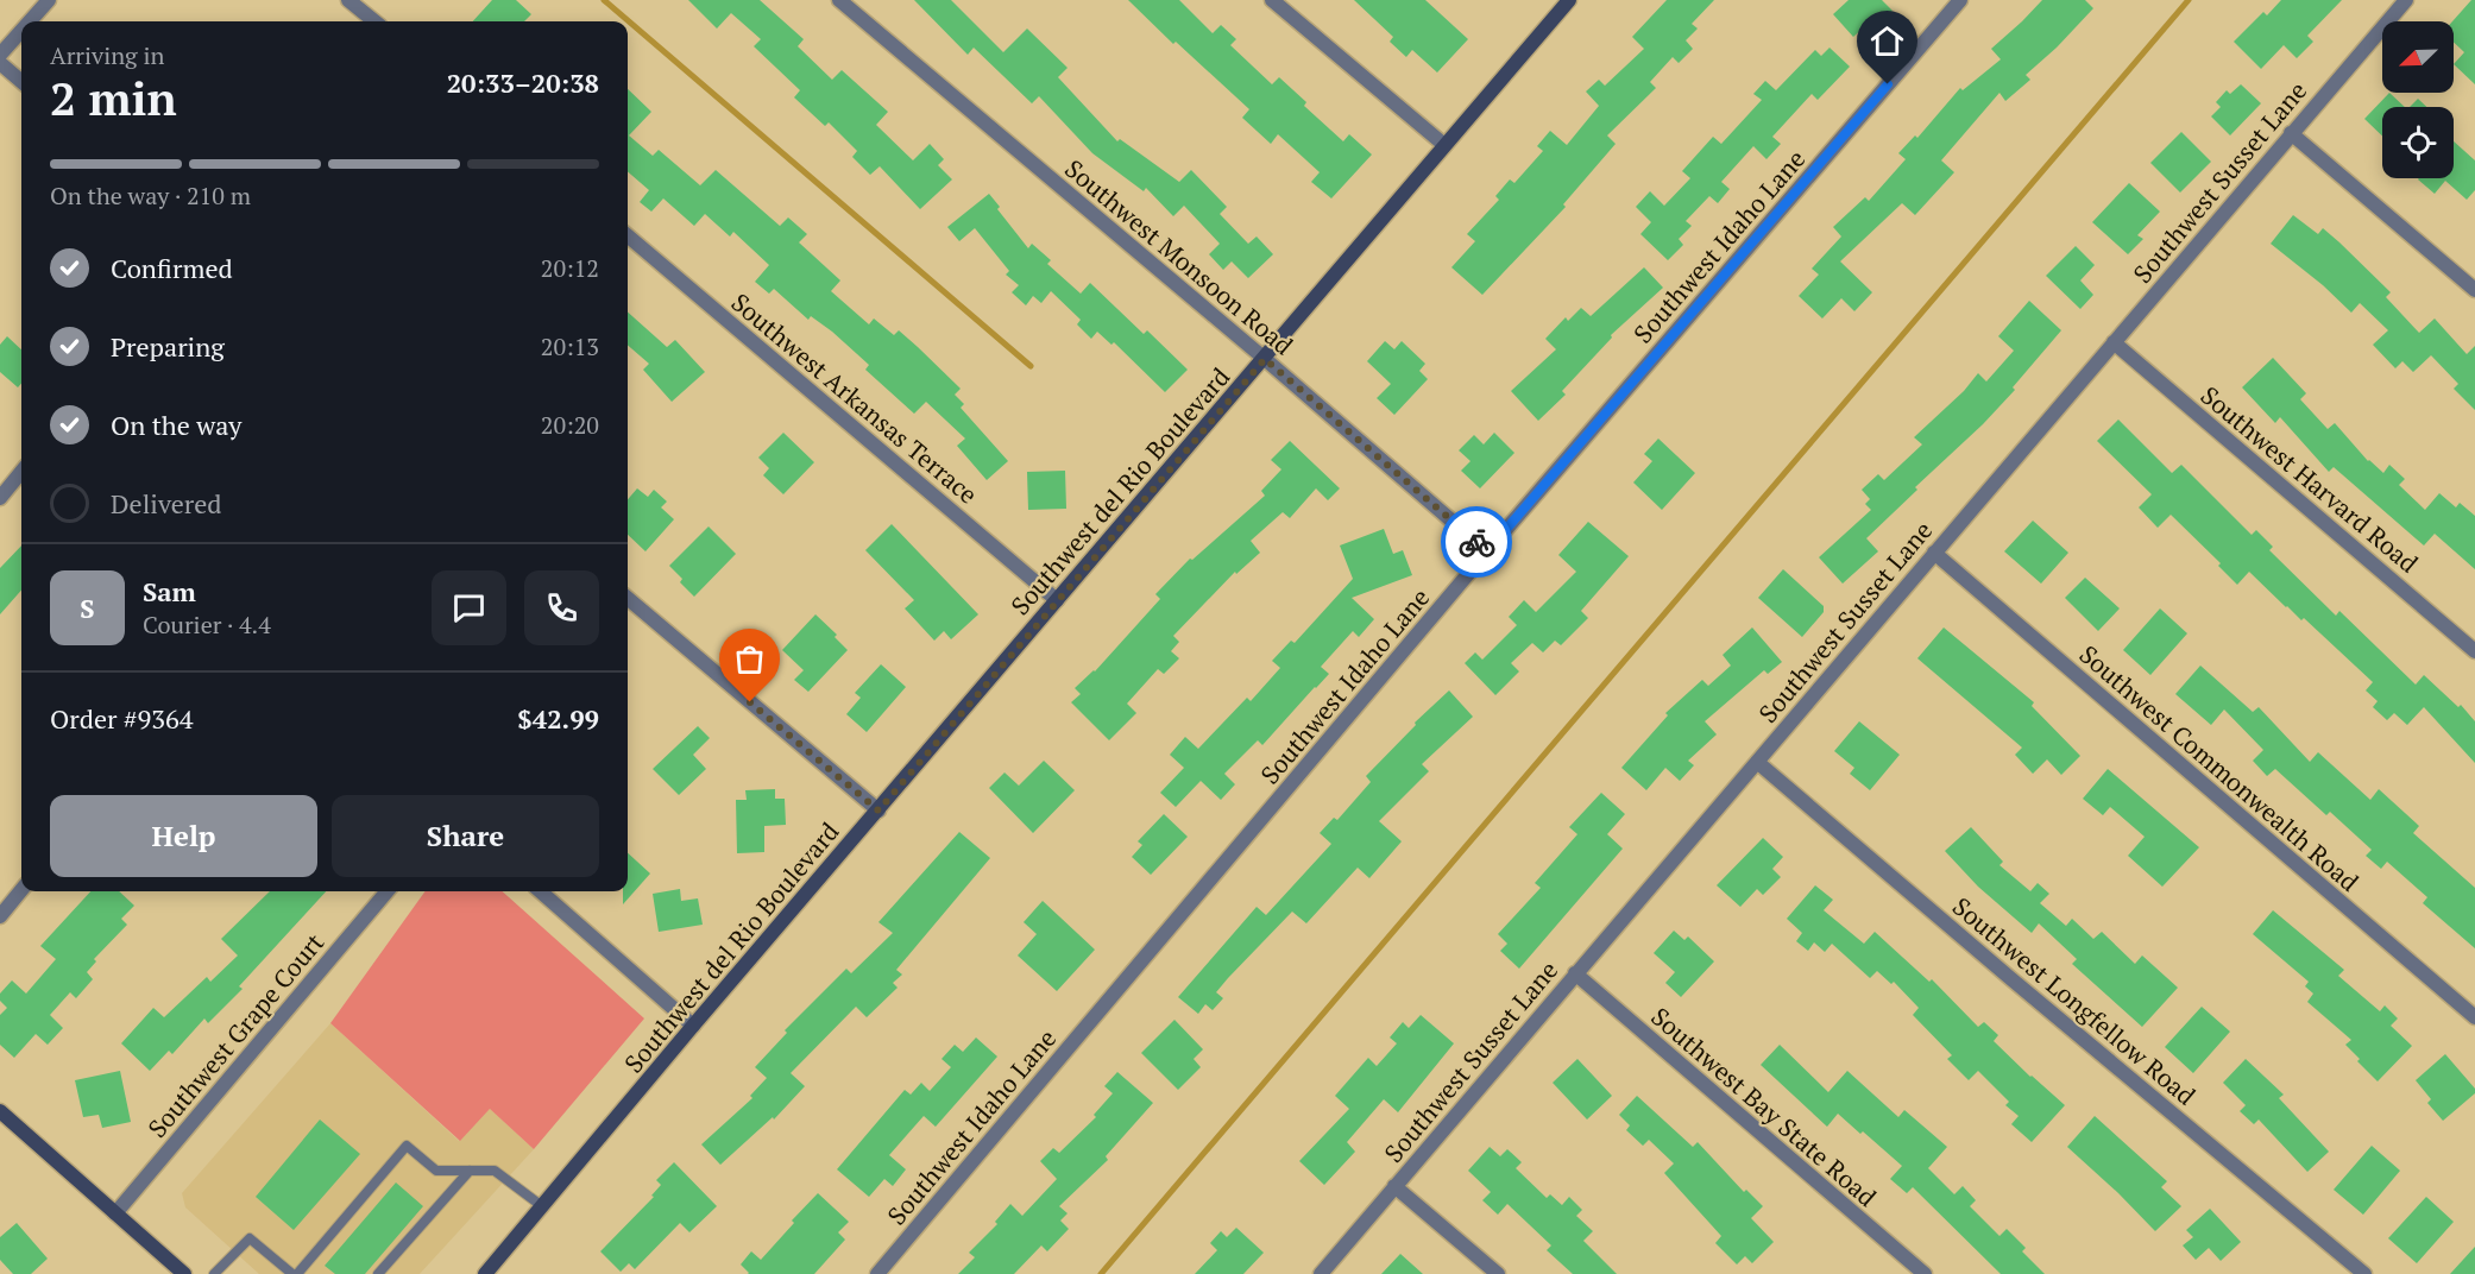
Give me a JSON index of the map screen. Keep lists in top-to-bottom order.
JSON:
{
  "streets": {
    "street": [
      "Southwest Susset Lane",
      "Southwest Idaho Lane",
      "Southwest Monsoon Road",
      "Southwest Arkansas Terrace",
      "Southwest Harvard Road",
      "Southwest del Rio Boulevard",
      "Southwest Commonwealth Road",
      "Southwest Longfellow Road",
      "Southwest Grape Court",
      "Southwest Bay State Road"
    ]
  },
  "crossings": [
    ["Southwest Susset Lane", "Southwest Harvard Road"],
    ["Southwest Susset Lane", "Southwest Commonwealth Road"],
    ["Southwest Susset Lane", "Southwest Longfellow Road"],
    ["Southwest Susset Lane", "Southwest Bay State Road"],
    ["Southwest Idaho Lane", "Southwest Monsoon Road"],
    ["Southwest Monsoon Road", "Southwest del Rio Boulevard"],
    ["Southwest Arkansas Terrace", "Southwest del Rio Boulevard"]
  ],
  "north": "bottom left",
  "page": {
    "heading": ["2 min", "Arriving in", "20:33–20:38"],
    "panel": [
      "Sam",
      "Courier · 4.4",
      "Order #9364",
      "$42.99"
    ],
    "bar": "On the way · 210 m",
    "list": [
      ["Confirmed", "20:12"],
      ["Preparing", "20:13"],
      ["On the way", "20:20"],
      "Delivered"
    ],
    "round": "S",
    "buttons": ["Help", "Share"]
  }
}
